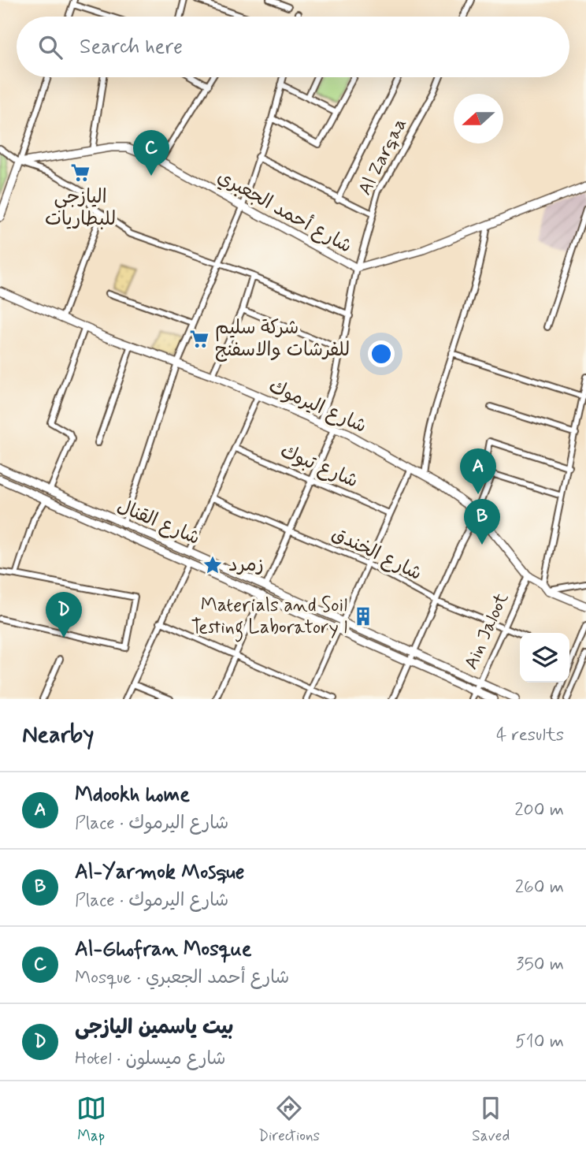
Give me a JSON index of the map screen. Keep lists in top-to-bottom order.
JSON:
{
  "streets": {
    "street": [
      "Al Zarqaa",
      "شارع أحمد الجعبري",
      "شارع اليرموك",
      "شارع تبوك",
      "شارع القنال",
      "شارع الخندق",
      "Ain Jaloot"
    ]
  },
  "crossings": [
    ["Al Zarqaa", "شارع أحمد الجعبري"],
    ["Al Zarqaa", "شارع اليرموك"],
    ["شارع اليرموك", "Ain Jaloot"],
    ["شارع القنال", "Ain Jaloot"],
    ["شارع الخندق", "Ain Jaloot"]
  ],
  "places": {
    "supermarket": ["اليازجي للبطاريات", "شركة سليم للفرشات والاسفنج"],
    "place": ["زمرد"],
    "building": ["Materials and Soil Testing Laboratory l"]
  },
  "north": "left",
  "page": {
    "search": "Search here",
    "pins": [
      "C",
      "A",
      "B",
      "D"
    ],
    "heading": ["Nearby", "4 results"],
    "list": [
      {
        "mark": "A",
        "name": "Mdookh home",
        "note": "Place · شارع اليرموك",
        "value": "200 m"
      },
      {
        "mark": "B",
        "name": "Al-Yarmok Mosque",
        "note": "Place · شارع اليرموك",
        "value": "260 m"
      },
      {
        "mark": "C",
        "name": "Al-Ghofran Mosque",
        "note": "Mosque · شارع أحمد الجعبري",
        "value": "350 m"
      },
      {
        "mark": "D",
        "name": "بيت ياسمين اليازجى",
        "note": "Hotel · شارع ميسلون",
        "value": "510 m"
      }
    ],
    "nav": ["Map", "Directions", "Saved"]
  }
}
